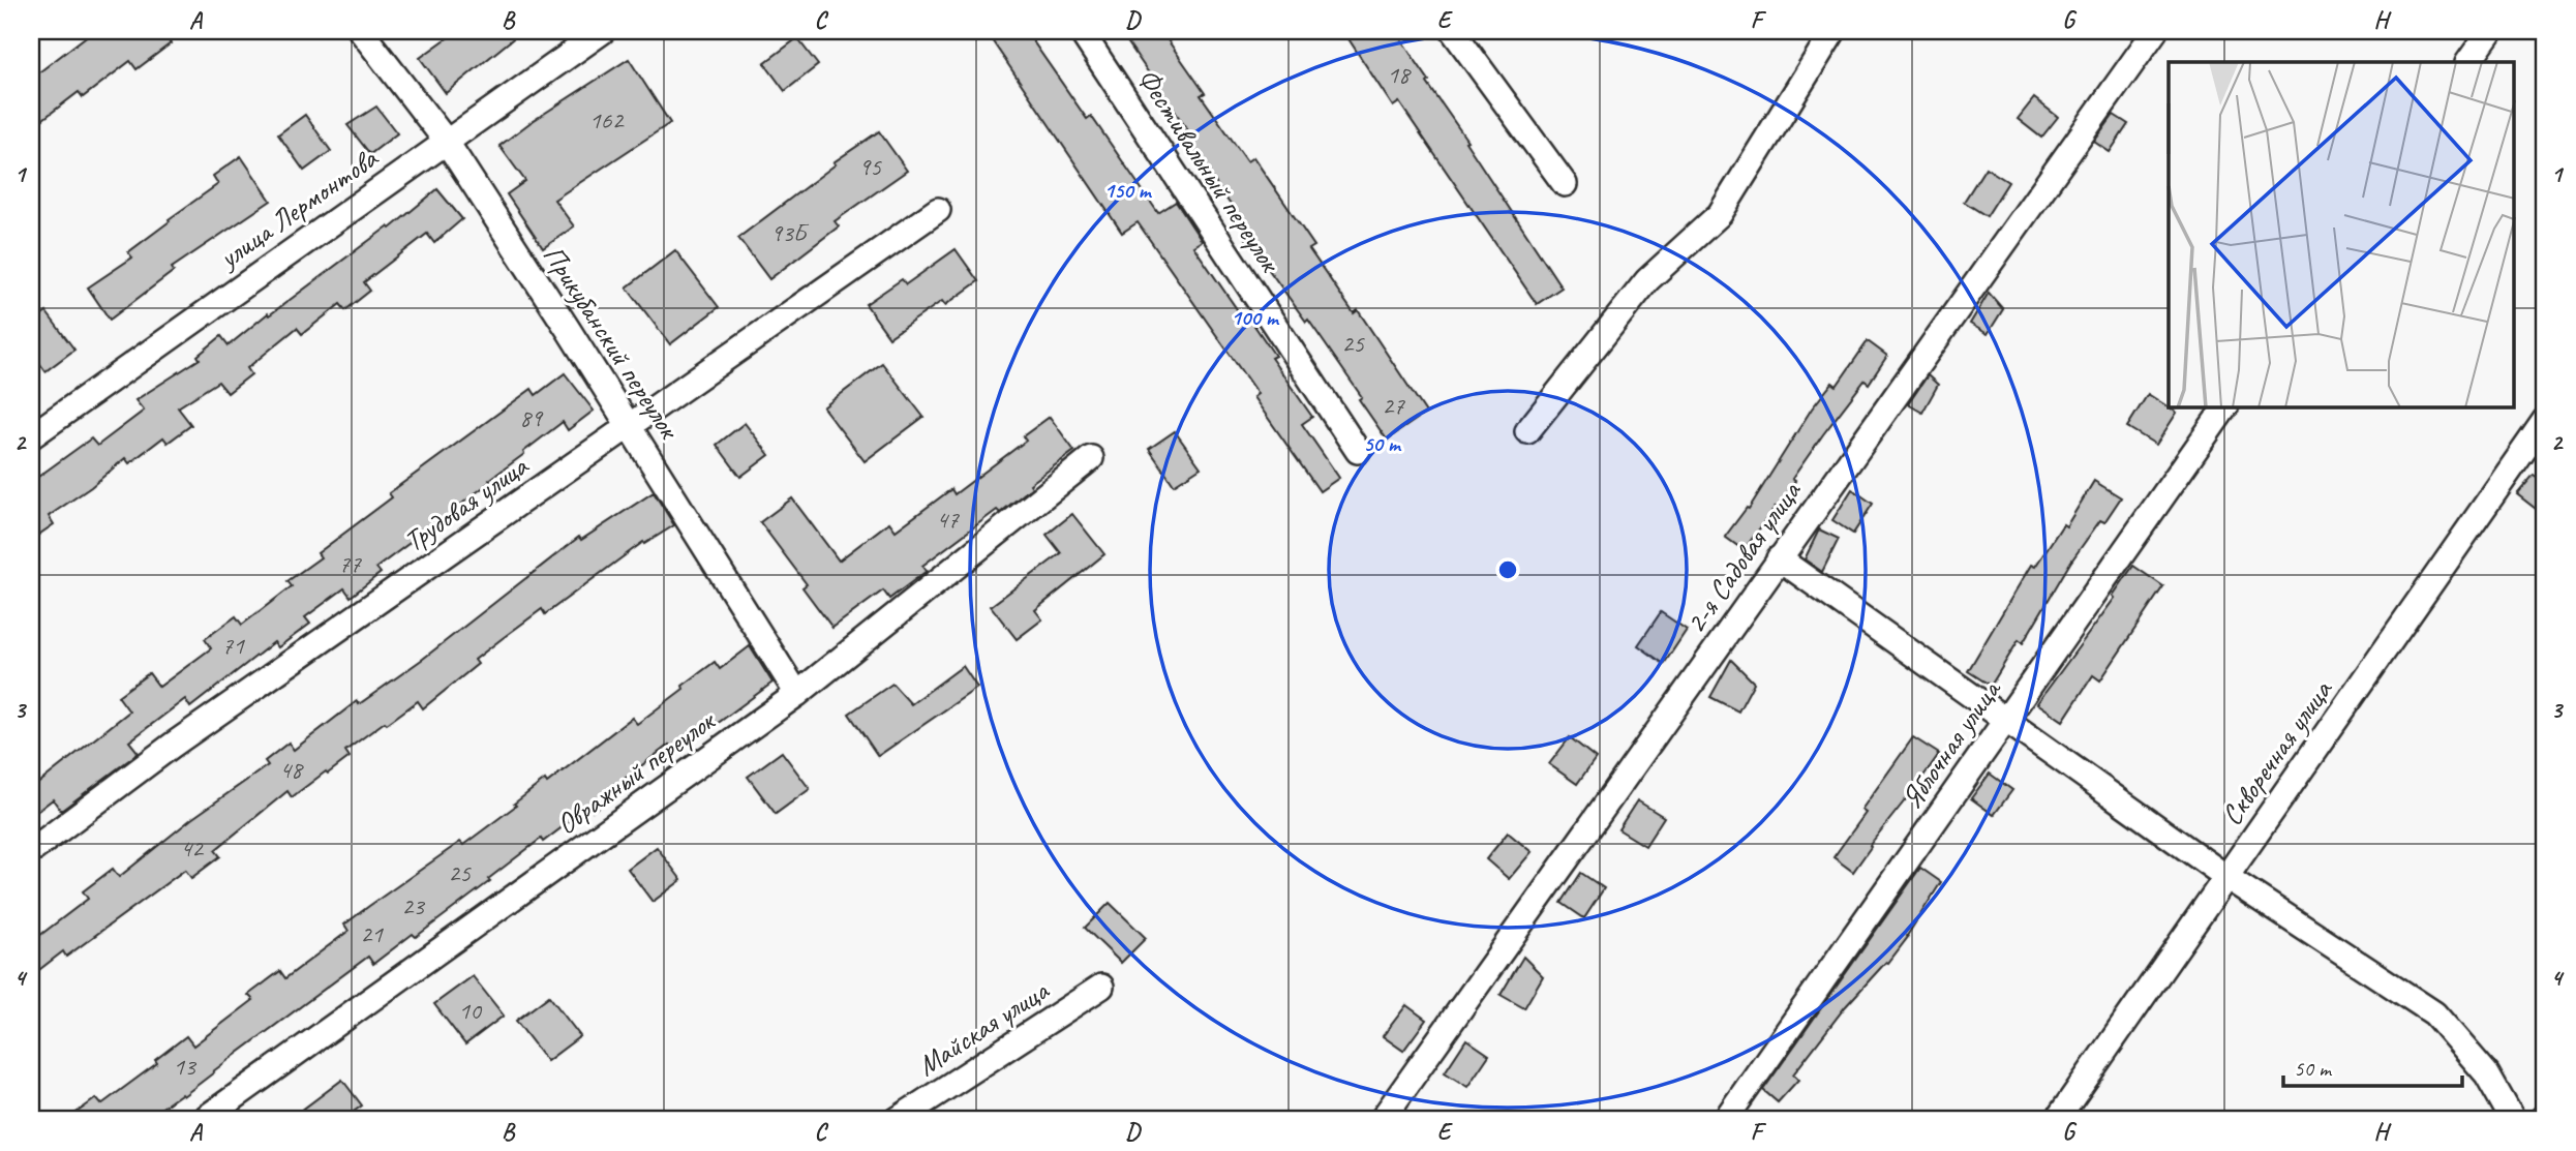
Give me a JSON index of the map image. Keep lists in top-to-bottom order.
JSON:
{
  "streets": {
    "street": [
      "Фестивальный переулок",
      "улица Лермонтова",
      "Прикубанский переулок",
      "Трудовая улица",
      "2-я Садовая улица",
      "Яблочная улица",
      "Скворечная улица",
      "Овражный переулок",
      "Майская улица"
    ]
  },
  "crossings": [
    ["улица Лермонтова", "Прикубанский переулок"],
    ["Прикубанский переулок", "Трудовая улица"],
    ["Прикубанский переулок", "Овражный переулок"]
  ],
  "house_numbers": [
    "18",
    "162",
    "95",
    "93Б",
    "25",
    "27",
    "89",
    "47",
    "77",
    "71",
    "48",
    "42",
    "25",
    "23",
    "21",
    "10",
    "13"
  ],
  "scale_bar": "50 m",
  "grid": {
    "columns": [
      "A",
      "B",
      "C",
      "D",
      "E",
      "F",
      "G",
      "H"
    ],
    "rows": [
      "1",
      "2",
      "3",
      "4"
    ]
  },
  "rings": ["150 m", "100 m", "50 m"]
}
